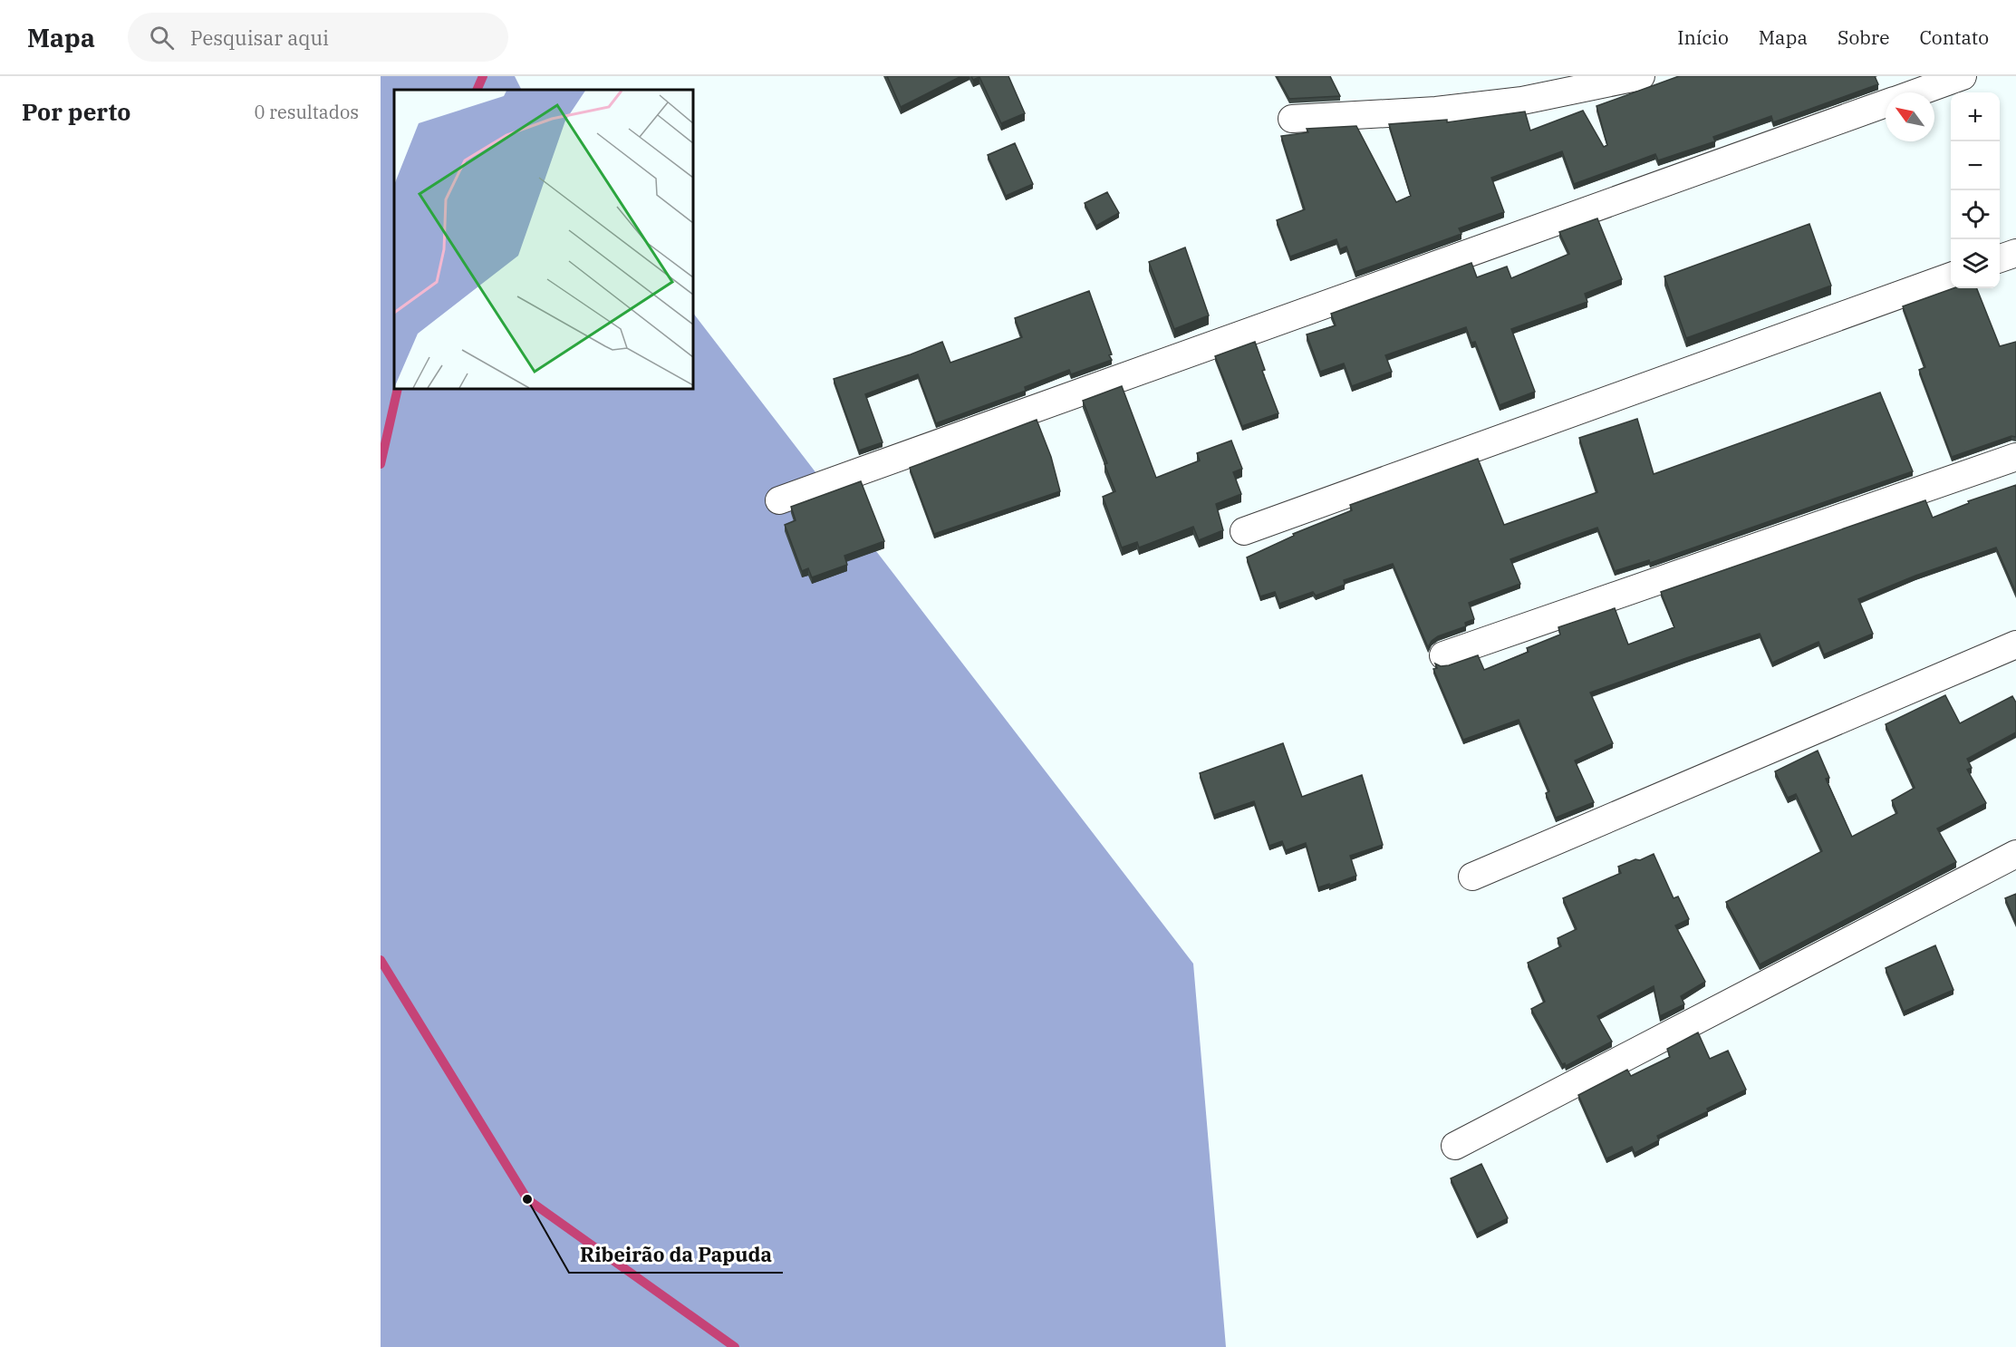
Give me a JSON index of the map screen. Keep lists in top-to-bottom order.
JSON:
{
  "places": ["Ribeirão da Papuda"],
  "north": "top left",
  "page": {
    "header": "Mapa",
    "search": "Pesquisar aqui",
    "nav": [
      "Início",
      "Mapa",
      "Sobre",
      "Contato"
    ],
    "heading": ["Por perto", "0 resultados"],
    "map_buttons": ["+", "−"]
  }
}
